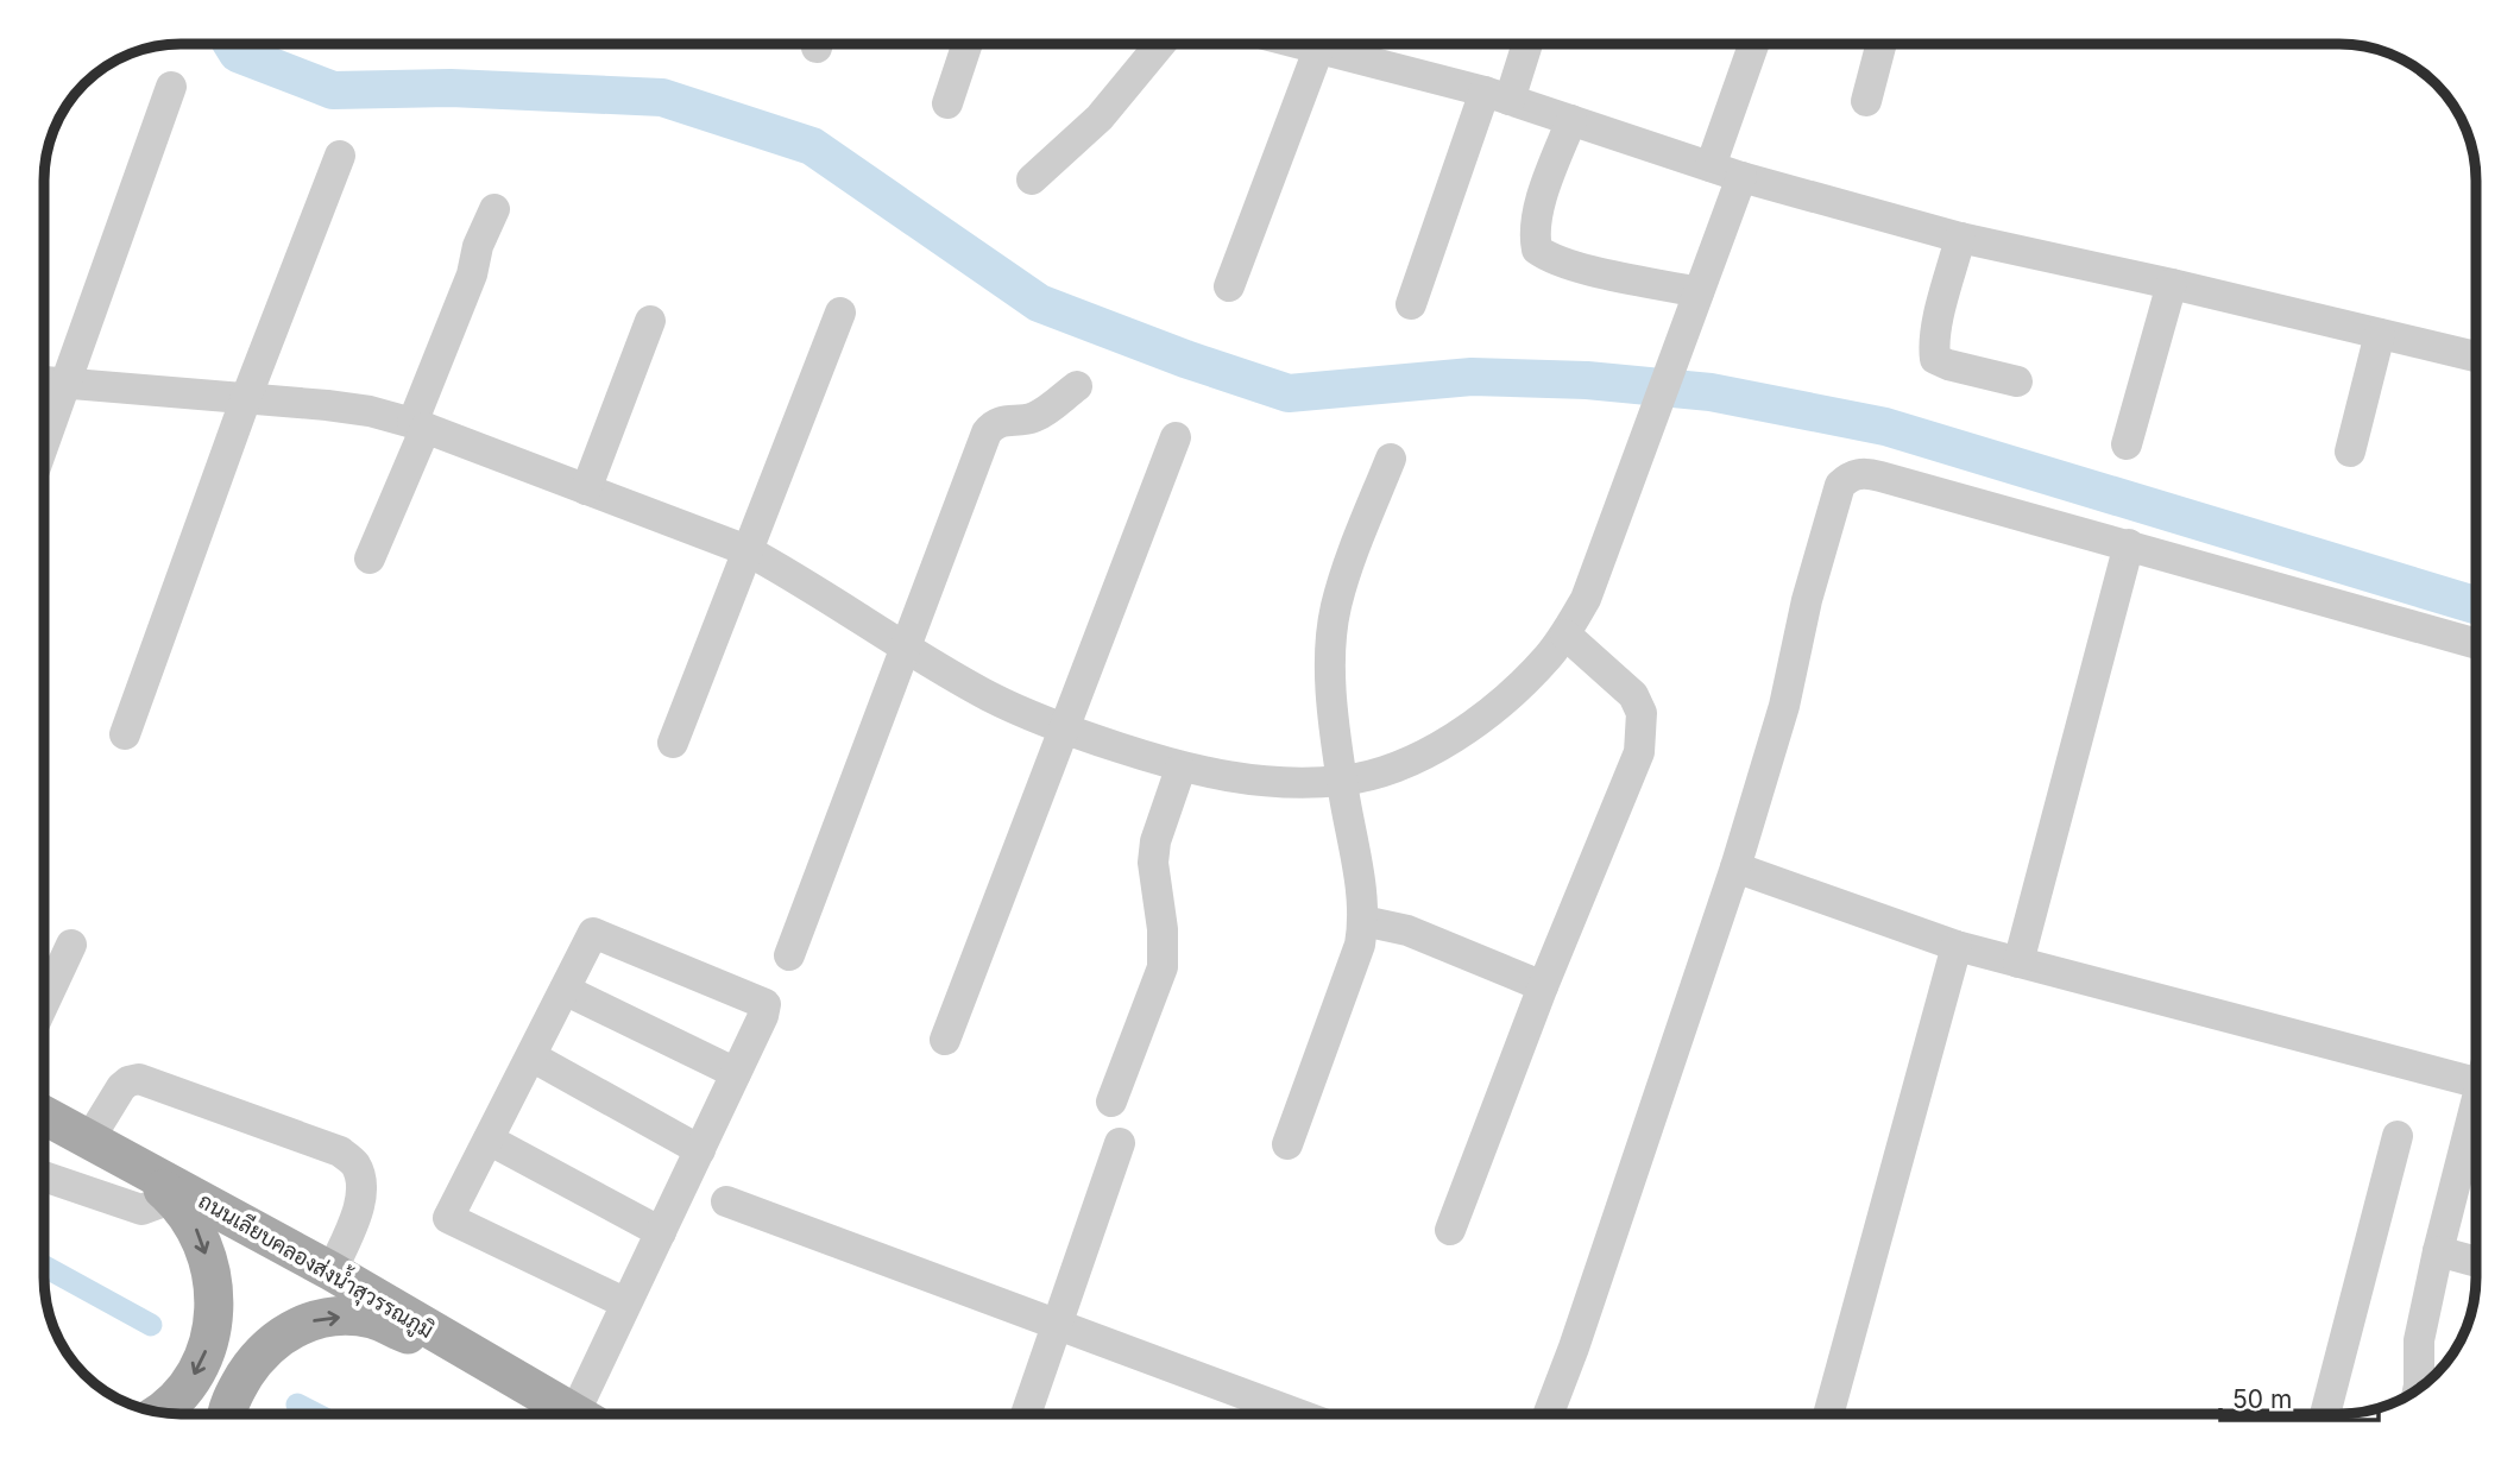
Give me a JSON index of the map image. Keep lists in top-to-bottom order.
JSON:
{
  "streets": {
    "main road": ["ถนนเลียบคลองส่งน้ำสุวรรณภูมิ"]
  },
  "scale_bar": "50 m"
}
